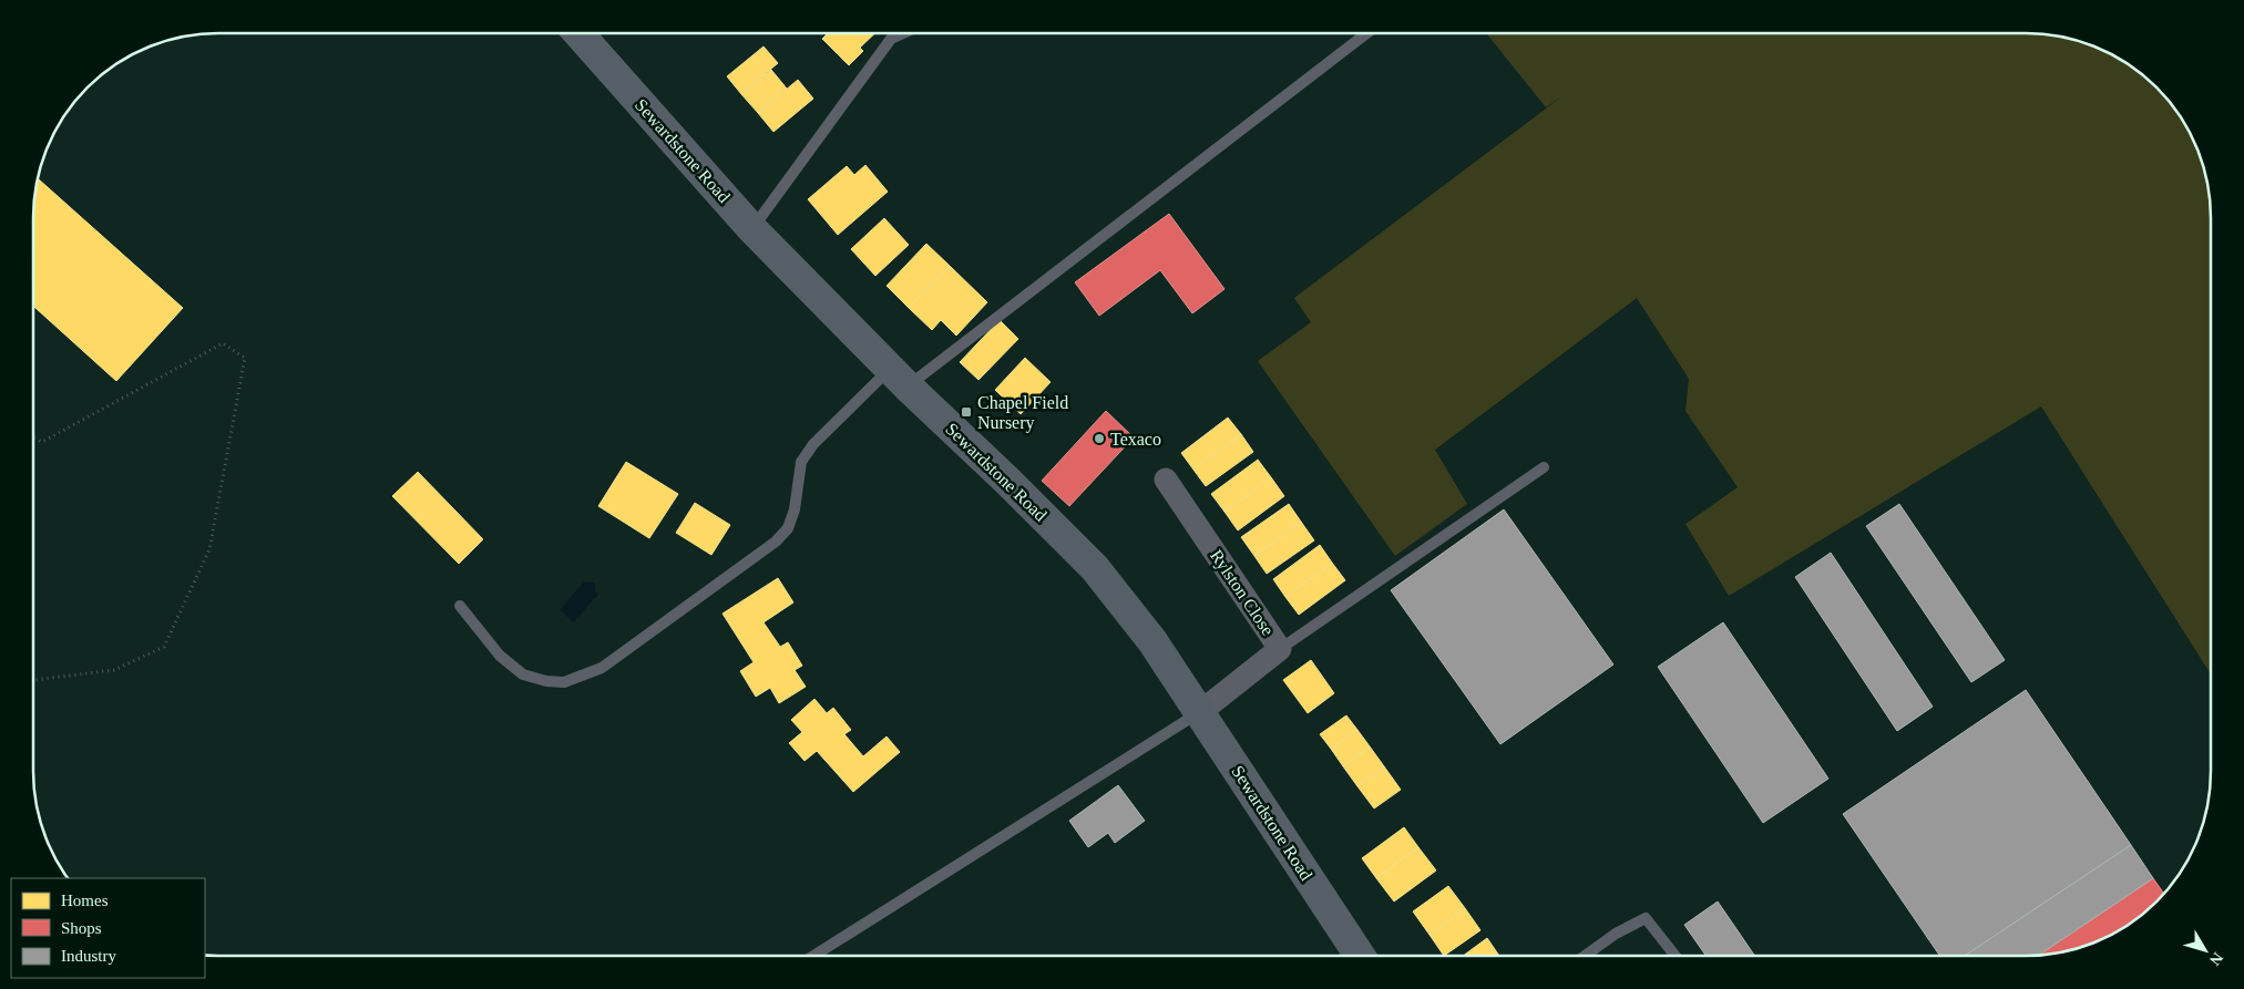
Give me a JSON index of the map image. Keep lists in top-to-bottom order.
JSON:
{
  "streets": {
    "main road": ["Sewardstone Road"],
    "street": ["Rylston Close"]
  },
  "crossings": [
    ["Sewardstone Road", "Rylston Close"]
  ],
  "places": {
    "transit": ["Chapel Field Nursery"],
    "other": ["Texaco"]
  },
  "legend": ["Homes", "Shops", "Industry"],
  "north": "bottom right"
}
